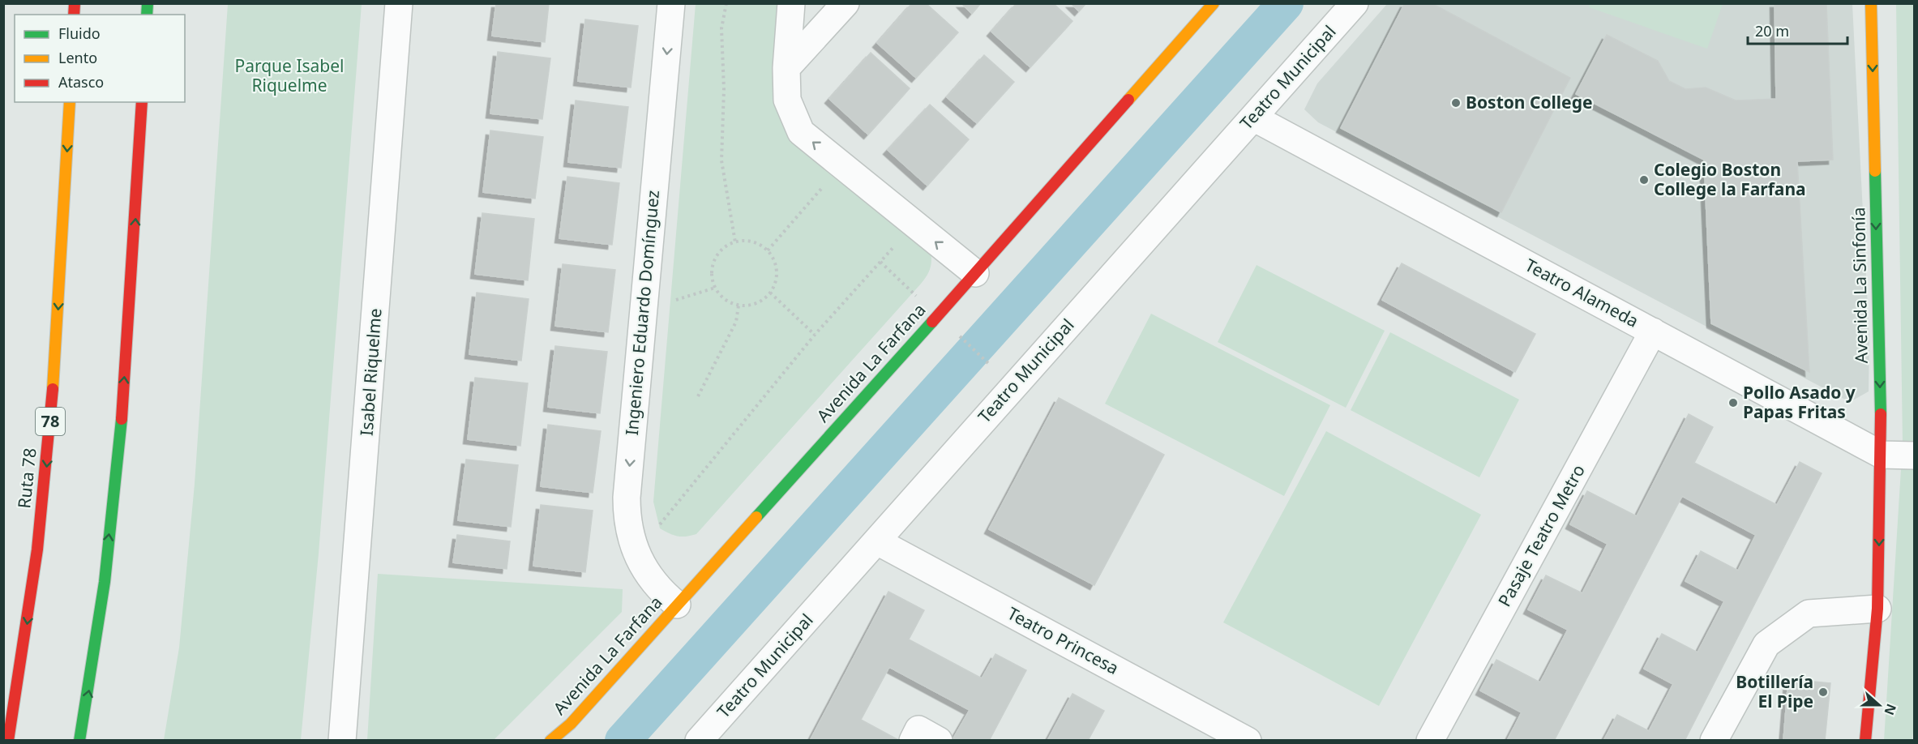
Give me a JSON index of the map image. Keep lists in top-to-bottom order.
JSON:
{
  "streets": {
    "main road": [
      "Avenida La Sinfonía",
      "Avenida La Farfana",
      "78",
      "Ruta 78"
    ],
    "street": [
      "Teatro Municipal",
      "Teatro Alameda",
      "Ingeniero Eduardo Domínguez",
      "Isabel Riquelme",
      "Pasaje Teatro Metro",
      "Teatro Princesa"
    ]
  },
  "crossings": [
    ["Teatro Municipal", "Teatro Alameda"],
    ["Teatro Municipal", "Teatro Princesa"],
    ["Avenida La Sinfonía", "Teatro Alameda"],
    ["Teatro Alameda", "Pasaje Teatro Metro"],
    ["Ingeniero Eduardo Domínguez", "Avenida La Farfana"]
  ],
  "one_way": ["Avenida La Sinfonía", "Ingeniero Eduardo Domínguez"],
  "parks": ["Parque Isabel Riquelme"],
  "places": [
    "Boston College",
    "Colegio Boston College la Farfana",
    "Pollo Asado y Papas Fritas",
    "Botillería El Pipe"
  ],
  "legend": ["Fluido", "Lento", "Atasco"],
  "scale_bar": "20 m",
  "north": "right"
}
